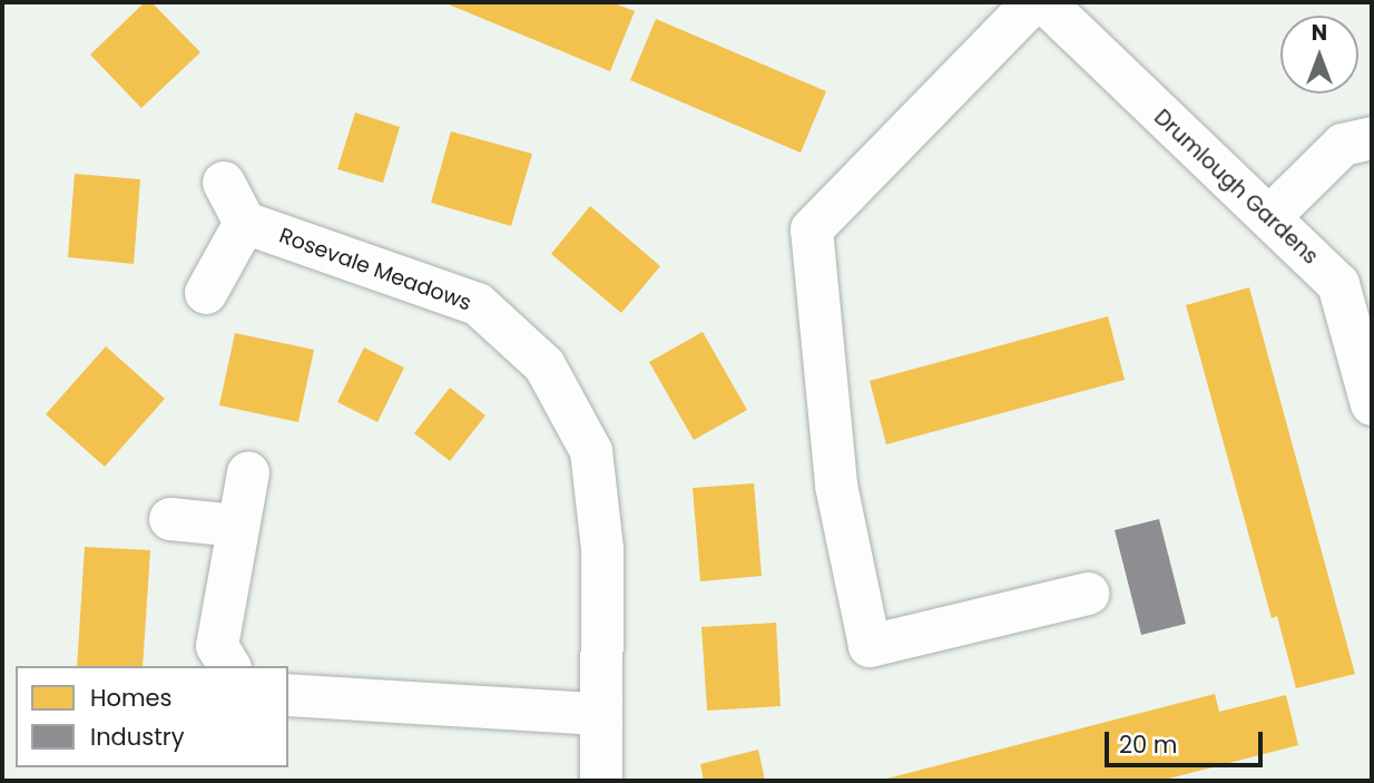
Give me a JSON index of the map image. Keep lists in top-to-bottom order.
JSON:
{
  "streets": {
    "street": ["Drumlough Gardens", "Rosevale Meadows"]
  },
  "legend": ["Homes", "Industry"],
  "scale_bar": "20 m",
  "north": "top"
}
